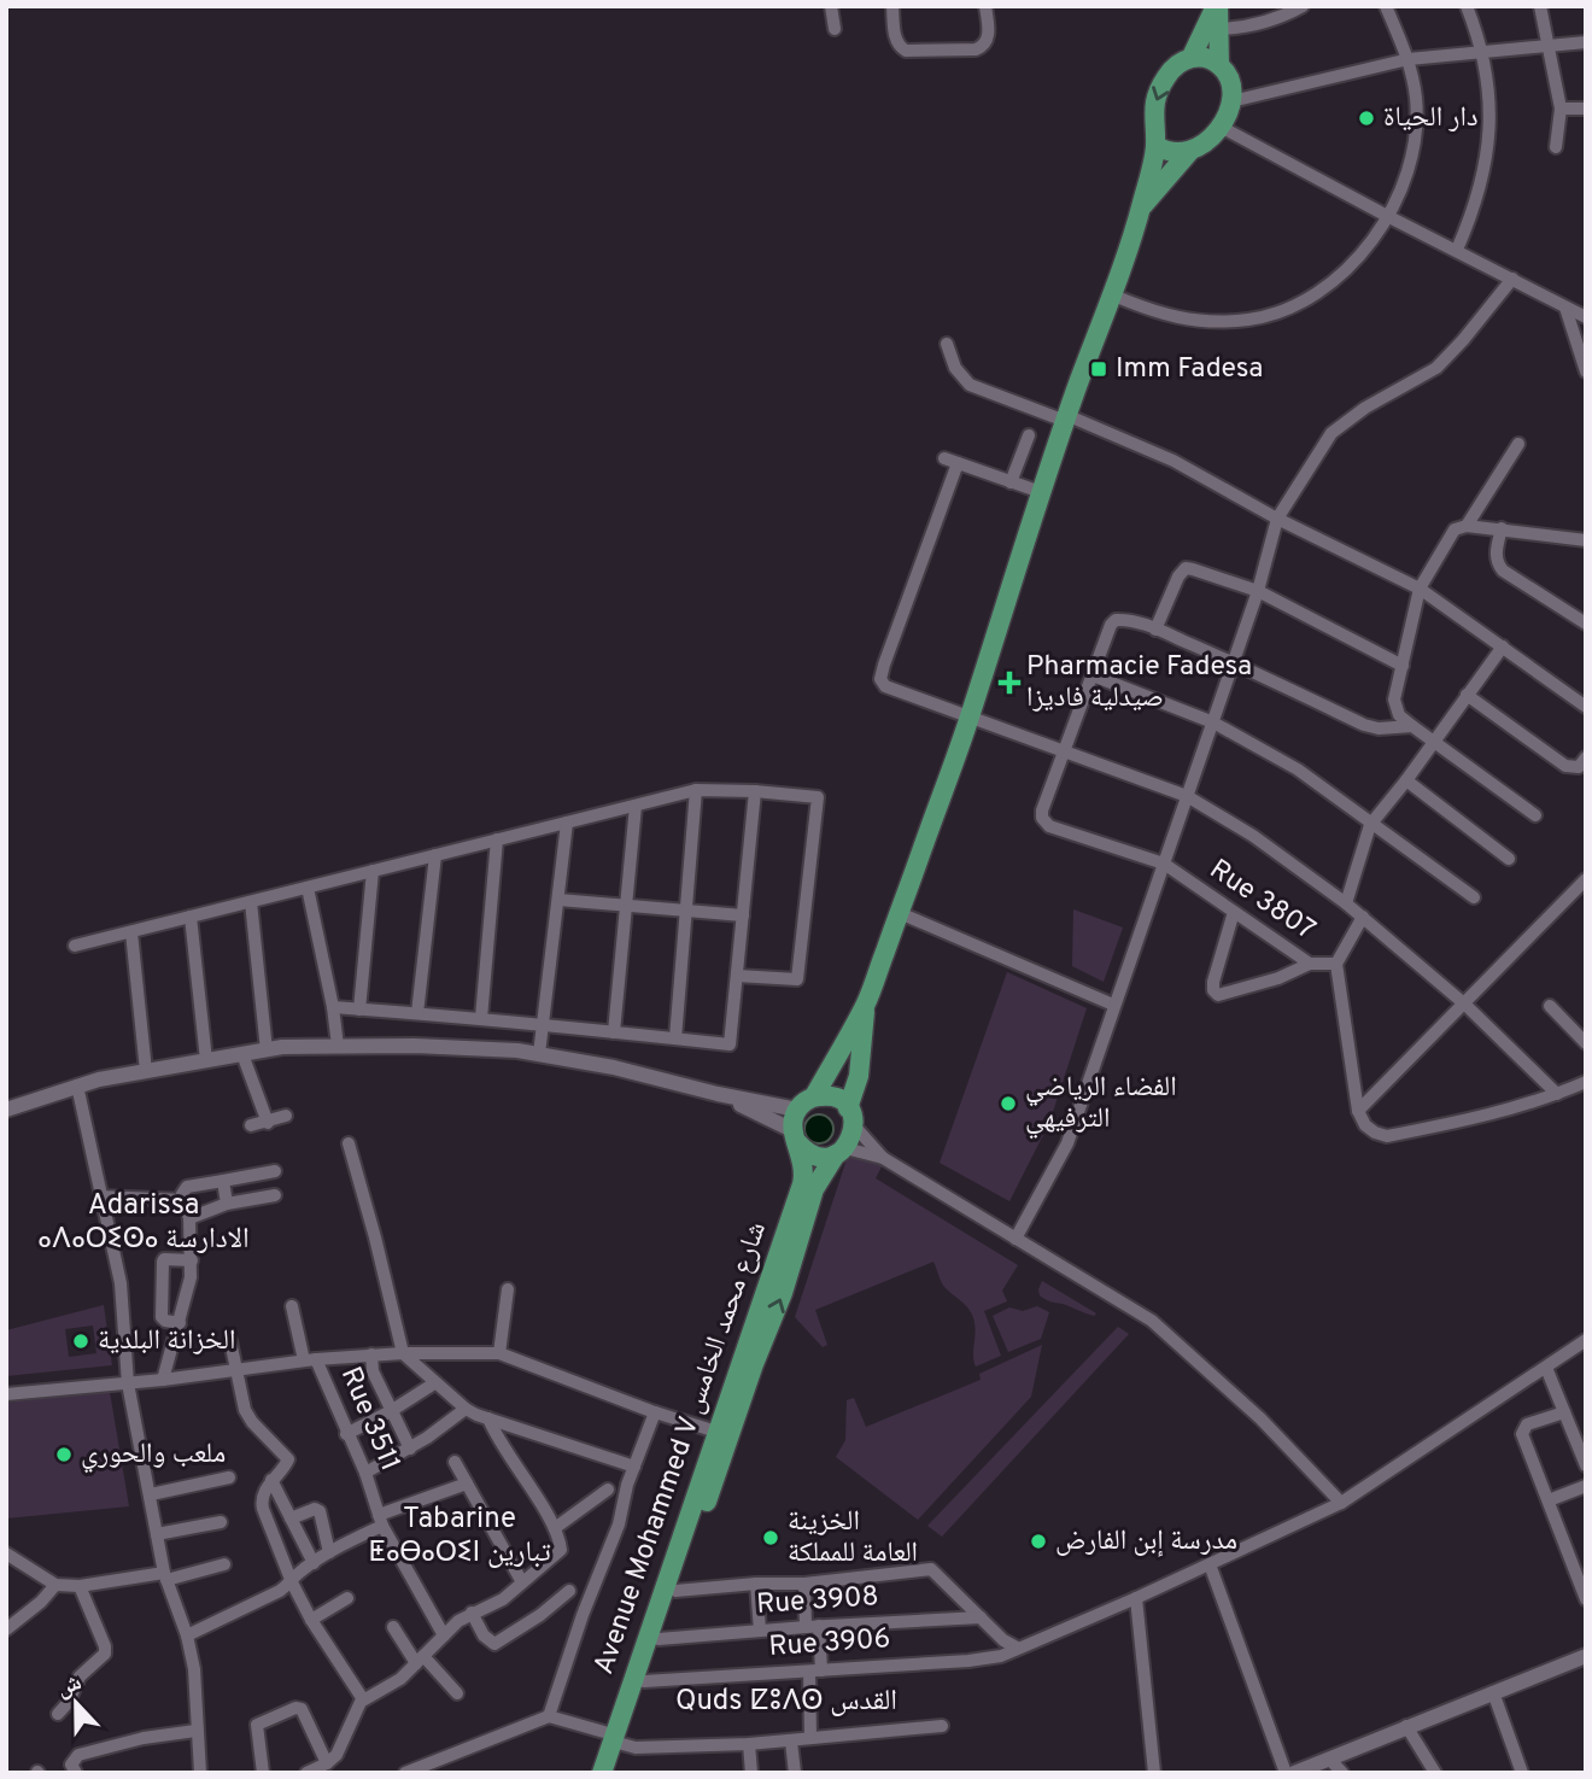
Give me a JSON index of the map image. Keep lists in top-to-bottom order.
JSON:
{
  "streets": {
    "main road": ["Avenue Mohammed V شارع محمد الخامس"],
    "street": [
      "Rue 3807",
      "Rue 3511",
      "Rue 3908",
      "Rue 3906"
    ]
  },
  "crossings": [
    ["Avenue Mohammed V شارع محمد الخامس", "Rue 3908"],
    ["Avenue Mohammed V شارع محمد الخامس", "Rue 3906"]
  ],
  "districts": ["Adarissa ⴰⴷⴰⵔⵉⵙⴰ الادارسة", "Tabarine ⵟⴰⴱⴰⵔⵉⵏ تبارين", "Quds ⵇⵓⴷⵙ القدس"],
  "places": {
    "other": [
      "دار الحياة",
      "الفضاء الرياضي الترفيهي",
      "الخزانة البلدية",
      "ملعب والحوري",
      "الخزينة العامة للمملكة",
      "مدرسة إبن الفارض"
    ],
    "transit": ["Imm Fadesa"],
    "health": ["Pharmacie Fadesa صيدلية فاديزا"]
  },
  "north": "top"
}
